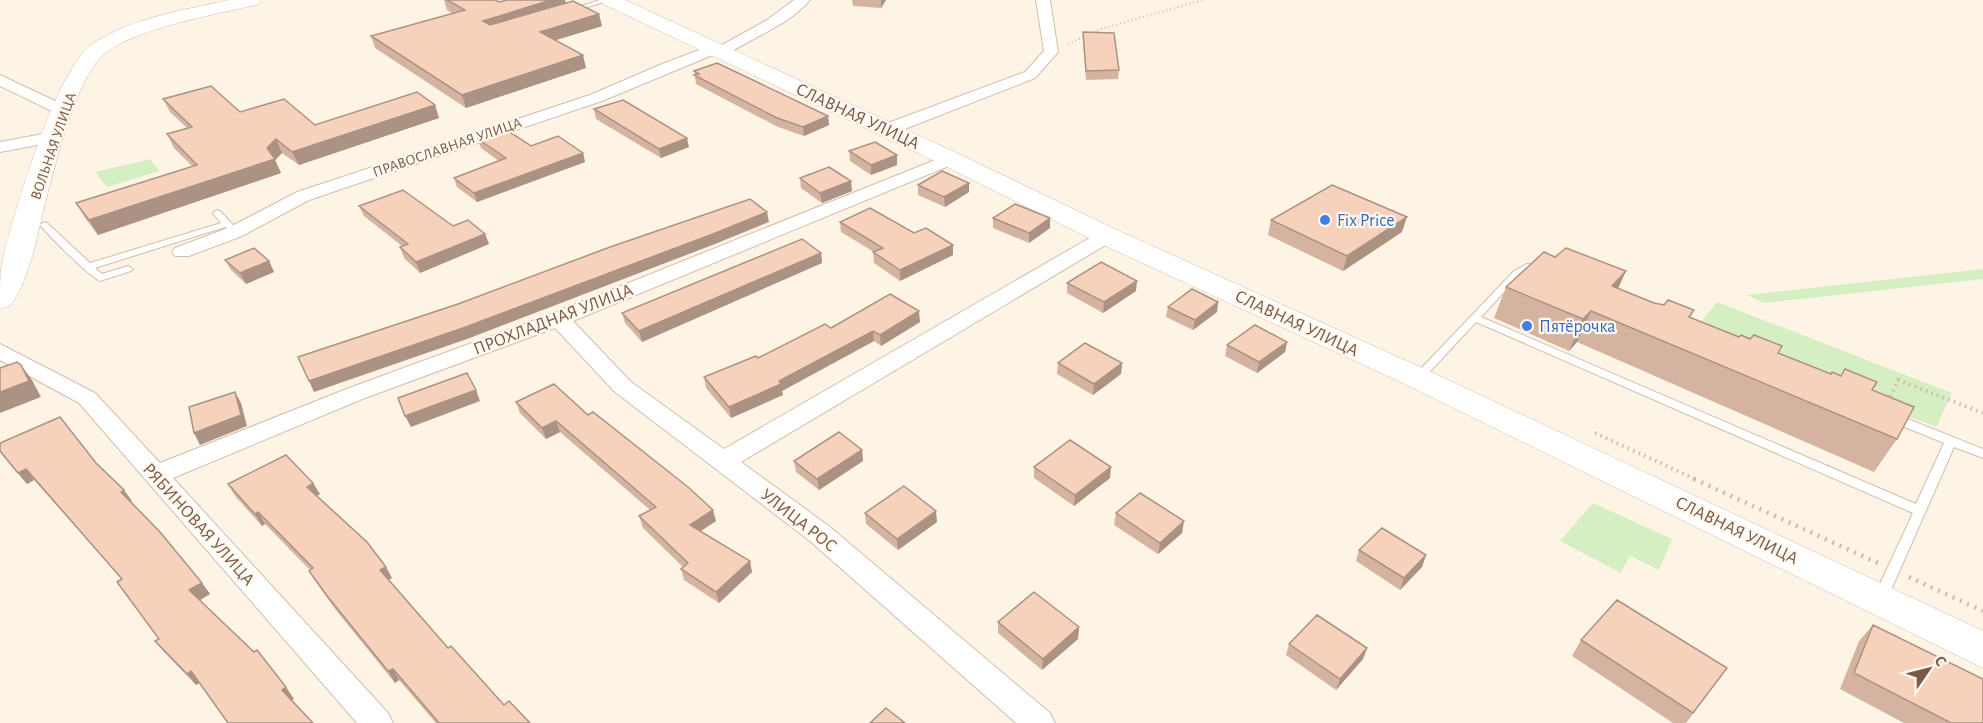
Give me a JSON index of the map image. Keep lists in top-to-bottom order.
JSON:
{
  "streets": {
    "street": [
      "СЛАВНАЯ УЛИЦА",
      "ВОЛЬНАЯ УЛИЦА",
      "ПРАВОСЛАВНАЯ УЛИЦА",
      "ПРОХЛАДНАЯ УЛИЦА",
      "УЛИЦА РОС",
      "РЯБИНОВАЯ УЛИЦА"
    ]
  },
  "crossings": [
    ["СЛАВНАЯ УЛИЦА", "ПРАВОСЛАВНАЯ УЛИЦА"],
    ["СЛАВНАЯ УЛИЦА", "ПРОХЛАДНАЯ УЛИЦА"],
    ["ПРОХЛАДНАЯ УЛИЦА", "УЛИЦА РОС"],
    ["ПРОХЛАДНАЯ УЛИЦА", "РЯБИНОВАЯ УЛИЦА"]
  ],
  "places": ["Fix Price", "Пятёрочка"],
  "north": "top right"
}
